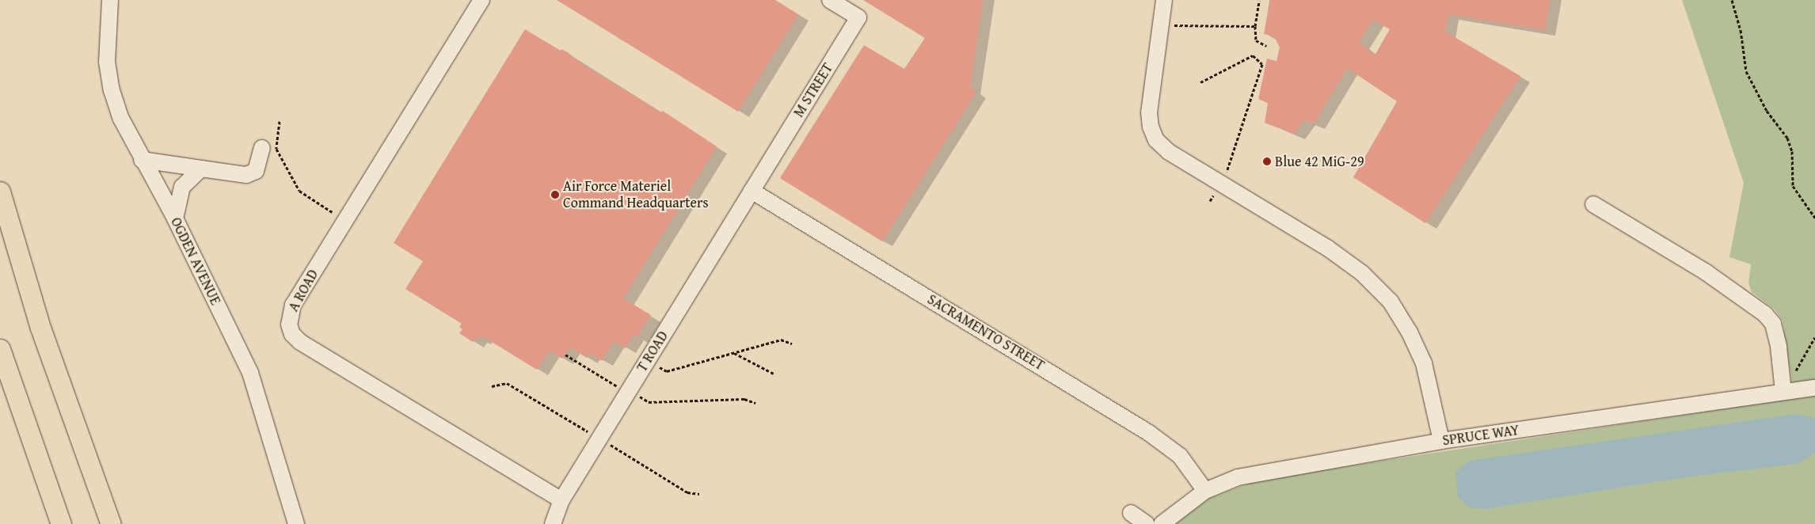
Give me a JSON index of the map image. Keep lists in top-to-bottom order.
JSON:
{
  "streets": {
    "street": [
      "M STREET",
      "OGDEN AVENUE",
      "A ROAD",
      "SACRAMENTO STREET",
      "T ROAD",
      "SPRUCE WAY"
    ]
  },
  "crossings": [
    ["M STREET", "SACRAMENTO STREET"],
    ["M STREET", "T ROAD"],
    ["A ROAD", "T ROAD"],
    ["SACRAMENTO STREET", "T ROAD"],
    ["SACRAMENTO STREET", "SPRUCE WAY"]
  ],
  "places": ["Blue 42 MiG-29", "Air Force Materiel Command Headquarters"]
}
